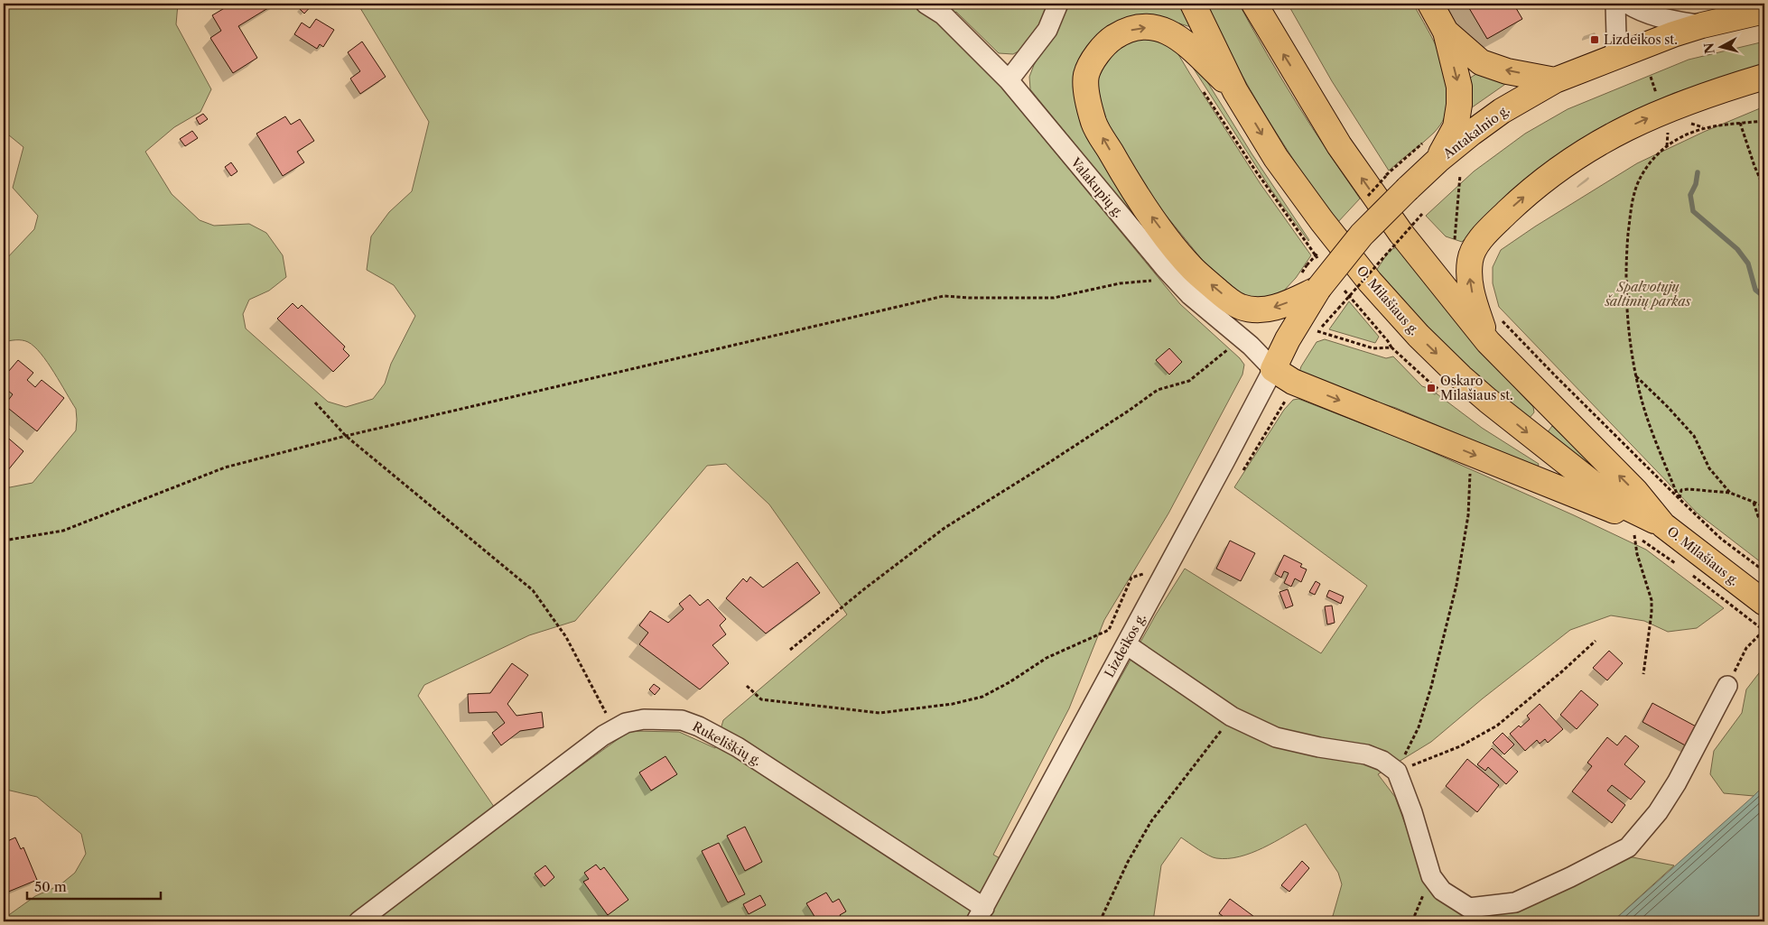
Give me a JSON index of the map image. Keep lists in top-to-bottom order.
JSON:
{
  "streets": {
    "main road": ["Antakalnio g.", "O. Milašiaus g."],
    "street": ["Valakupių g.", "Lizdeikos g.", "Rukeliškių g."]
  },
  "crossings": [
    ["Antakalnio g.", "Lizdeikos g."],
    ["Lizdeikos g.", "Rukeliškių g."]
  ],
  "parks": ["Spalvotųjų šaltinių parkas"],
  "places": {
    "transit": ["Lizdeikos st.", "Oskaro Milašiaus st."]
  },
  "scale_bar": "50 m",
  "north": "left"
}
